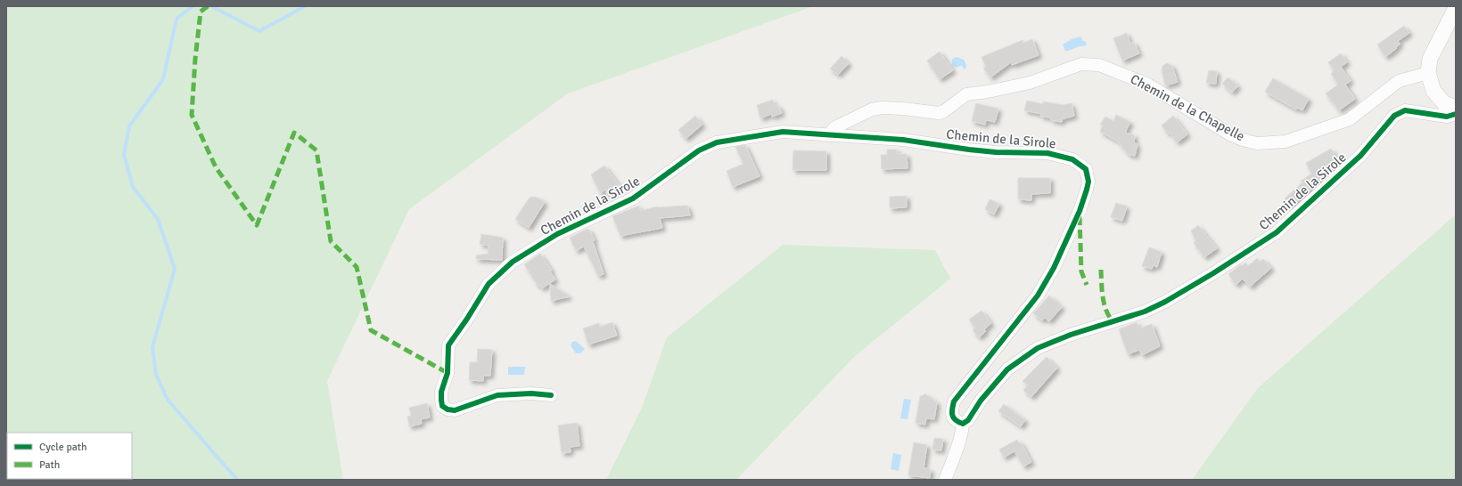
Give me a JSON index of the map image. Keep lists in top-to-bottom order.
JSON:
{
  "streets": {
    "street": ["Chemin de la Chapelle", "Chemin de la Sirole"]
  },
  "crossings": [
    ["Chemin de la Chapelle", "Chemin de la Sirole"]
  ],
  "legend": ["Cycle path", "Path"]
}
